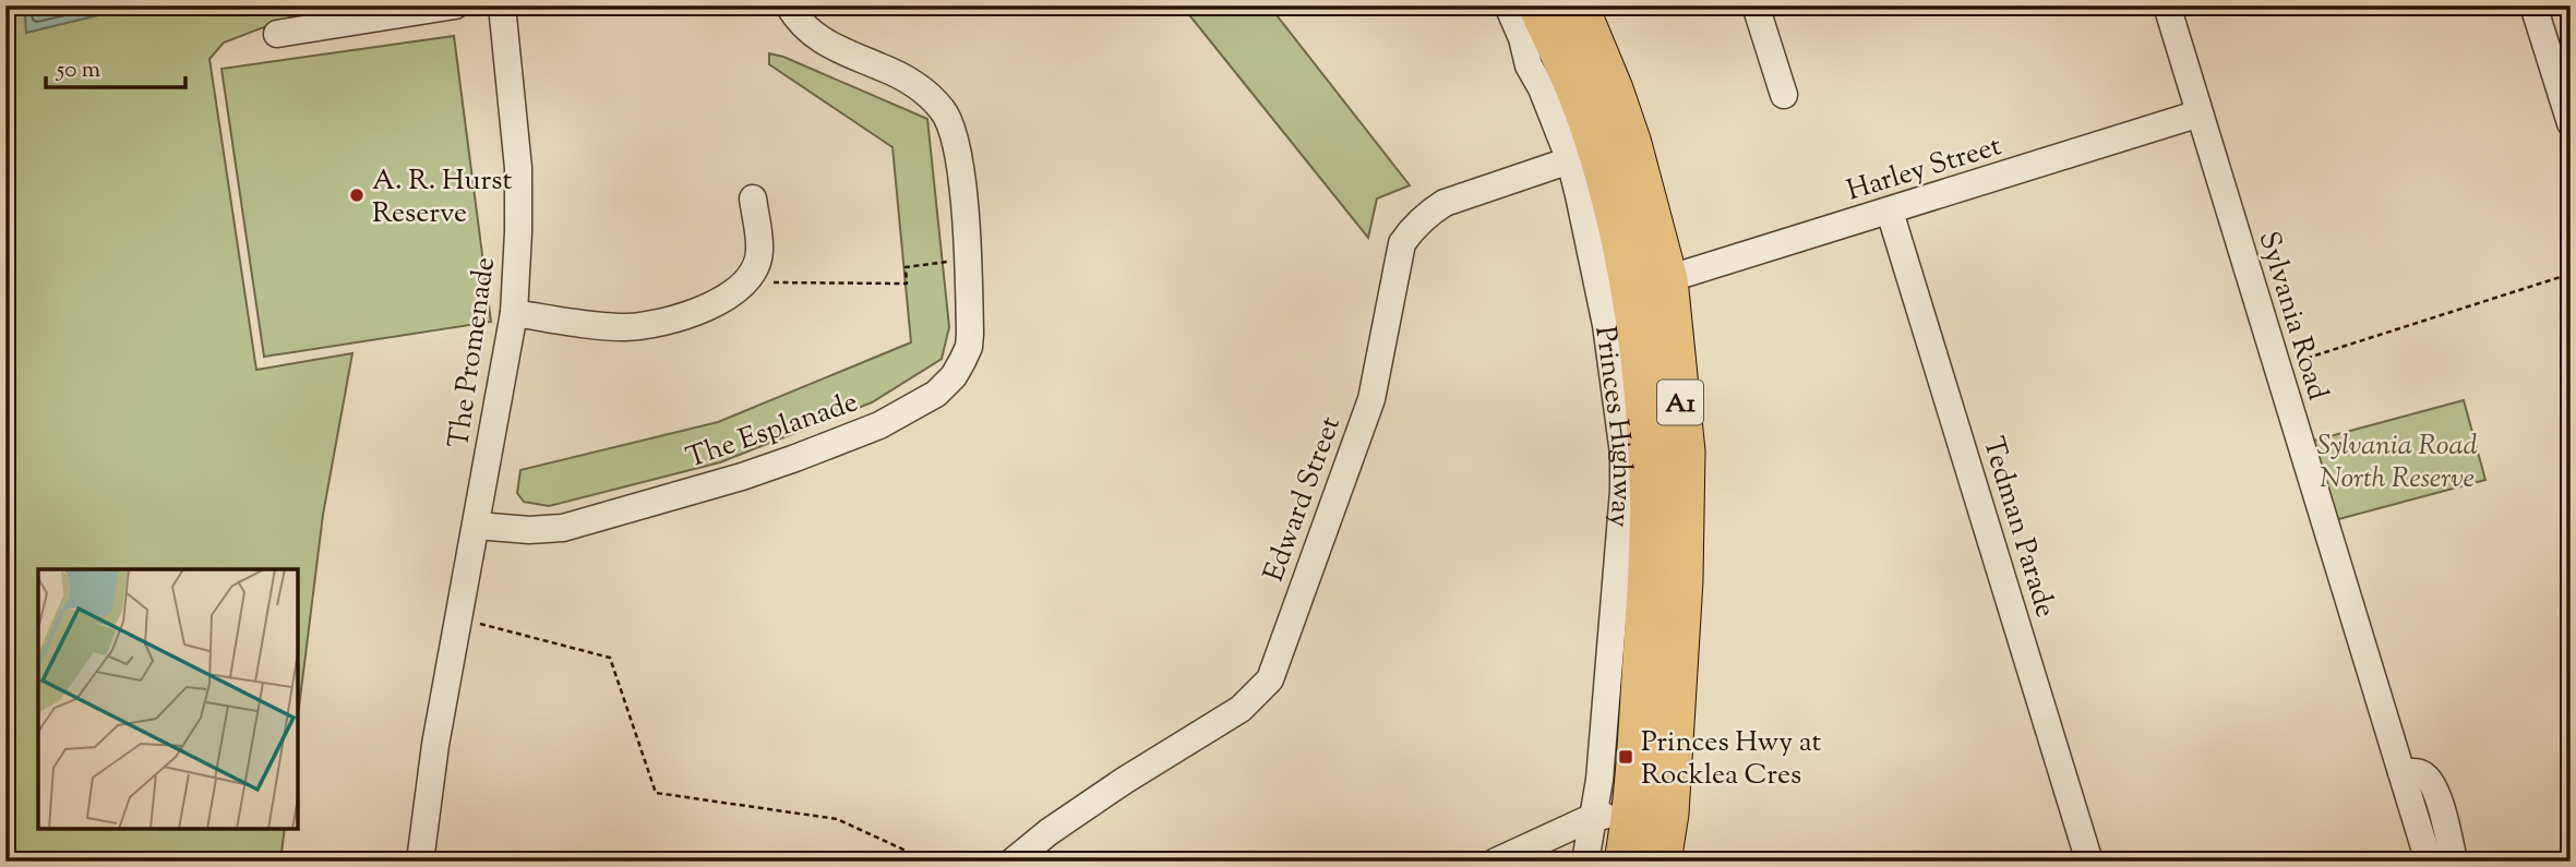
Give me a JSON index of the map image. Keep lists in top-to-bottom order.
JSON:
{
  "streets": {
    "highway": ["A1", "Princes Highway"],
    "street": [
      "Harley Street",
      "Sylvania Road",
      "The Promenade",
      "The Esplanade",
      "Edward Street",
      "Tedman Parade"
    ]
  },
  "crossings": [
    ["Harley Street", "Sylvania Road"],
    ["Harley Street", "Princes Highway"],
    ["Harley Street", "Tedman Parade"],
    ["The Promenade", "The Esplanade"],
    ["Princes Highway", "Edward Street"]
  ],
  "parks": ["Sylvania Road North Reserve"],
  "places": {
    "other": ["A. R. Hurst Reserve"],
    "transit": ["Princes Hwy at Rocklea Cres"]
  },
  "scale_bar": "50 m"
}
